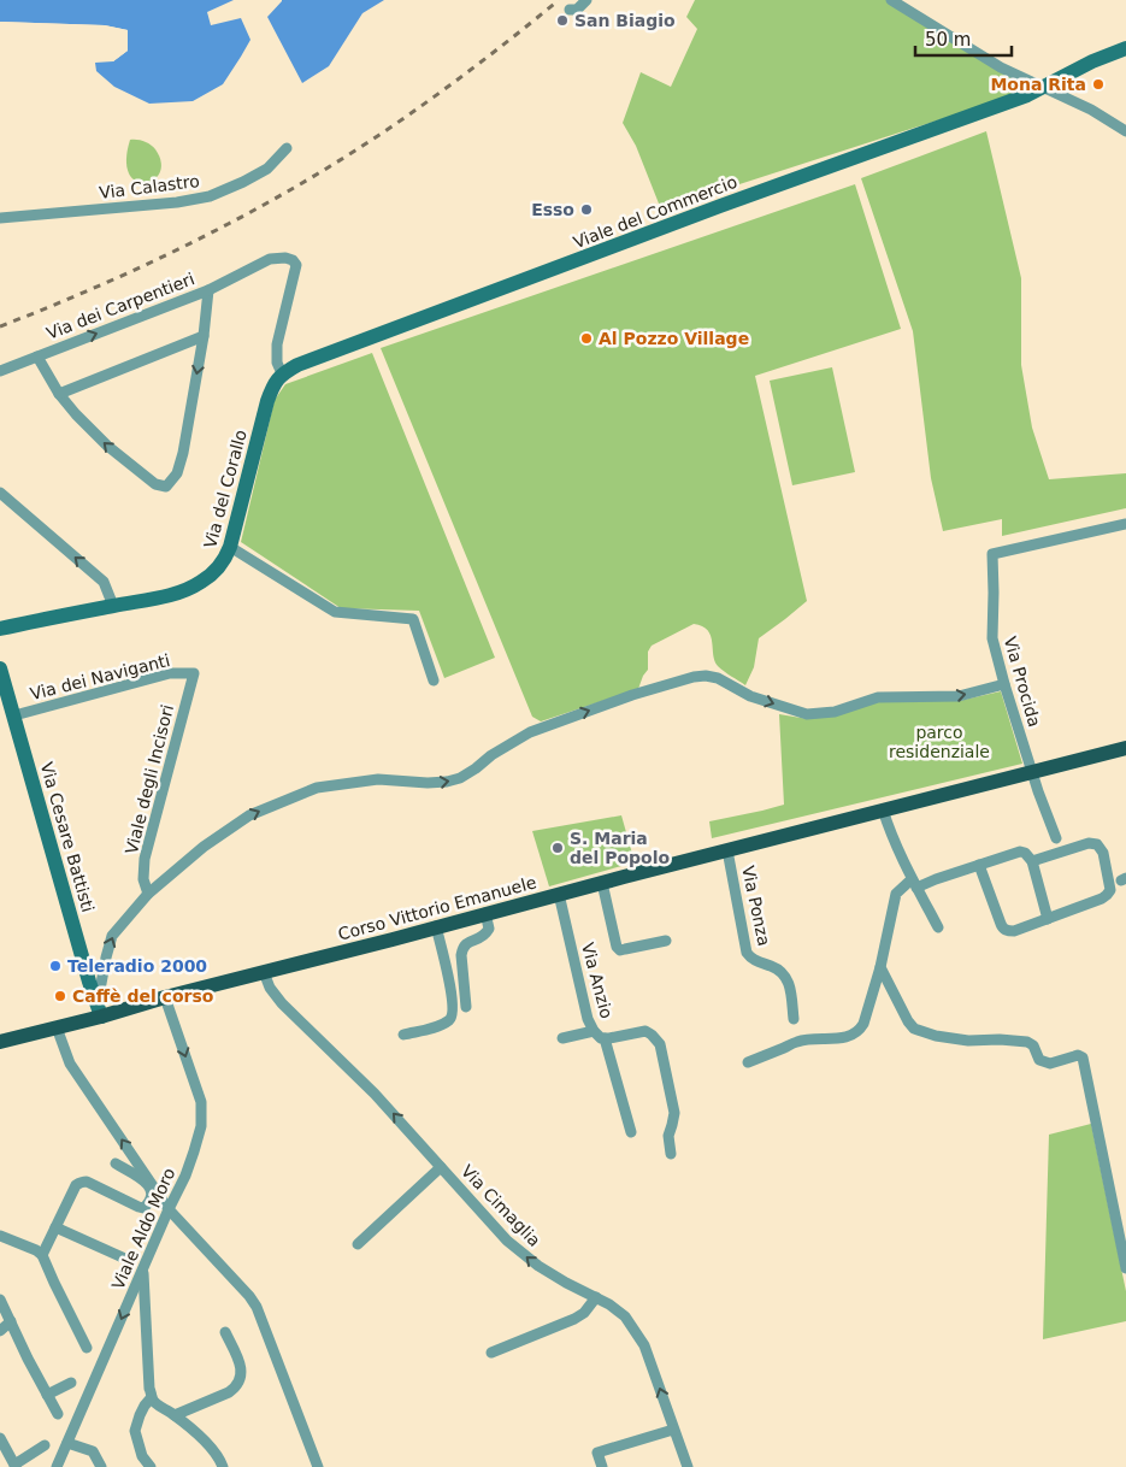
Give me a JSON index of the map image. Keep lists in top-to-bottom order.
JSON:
{
  "streets": {
    "main road": ["Corso Vittorio Emanuele"],
    "street": [
      "Via Calastro",
      "Viale del Commercio",
      "Via dei Carpentieri",
      "Via del Corallo",
      "Via dei Naviganti",
      "Via Procida",
      "Viale degli Incisori",
      "Via Cesare Battisti",
      "Via Ponza",
      "Via Anzio",
      "Via Cimaglia",
      "Viale Aldo Moro"
    ]
  },
  "crossings": [
    ["Viale del Commercio", "Via dei Carpentieri"],
    ["Viale del Commercio", "Via del Corallo"],
    ["Via dei Carpentieri", "Via del Corallo"],
    ["Via dei Naviganti", "Viale degli Incisori"],
    ["Via dei Naviganti", "Via Cesare Battisti"],
    ["Via Procida", "Corso Vittorio Emanuele"],
    ["Via Cesare Battisti", "Corso Vittorio Emanuele"],
    ["Via Ponza", "Corso Vittorio Emanuele"],
    ["Corso Vittorio Emanuele", "Via Anzio"],
    ["Corso Vittorio Emanuele", "Via Cimaglia"],
    ["Corso Vittorio Emanuele", "Viale Aldo Moro"]
  ],
  "one_way": ["Via Cimaglia"],
  "parks": ["parco residenziale"],
  "places": [
    "San Biagio",
    "Mona Rita",
    "Esso",
    "Al Pozzo Village",
    "S. Maria del Popolo",
    "Teleradio 2000",
    "Caffè del corso"
  ],
  "scale_bar": "50 m"
}
